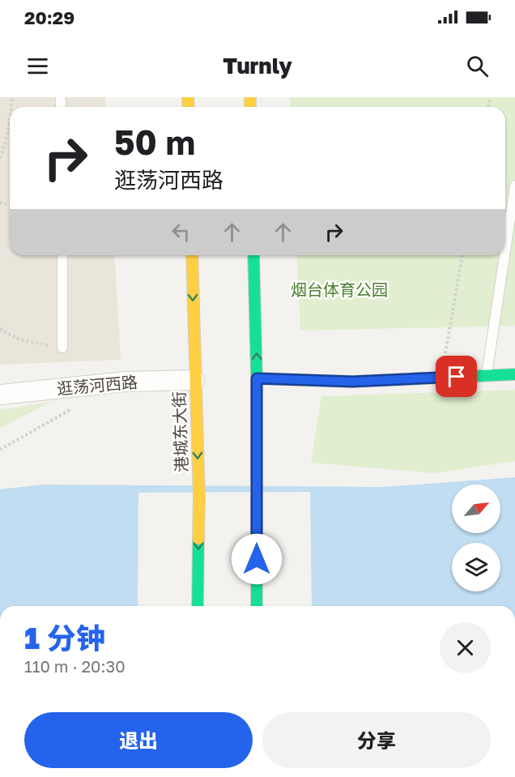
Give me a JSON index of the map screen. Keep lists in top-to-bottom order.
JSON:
{
  "streets": {
    "main road": ["港城东大街"],
    "street": ["逛荡河西路"]
  },
  "crossings": [
    ["逛荡河西路", "港城东大街"]
  ],
  "parks": ["烟台体育公园"],
  "north": "top right",
  "page": {
    "status": "20:29",
    "header": "Turnly",
    "turn": ["50 m", "逛荡河西路"],
    "heading": ["1 分钟", "110 m · 20:30"],
    "buttons": ["退出", "分享"]
  }
}
